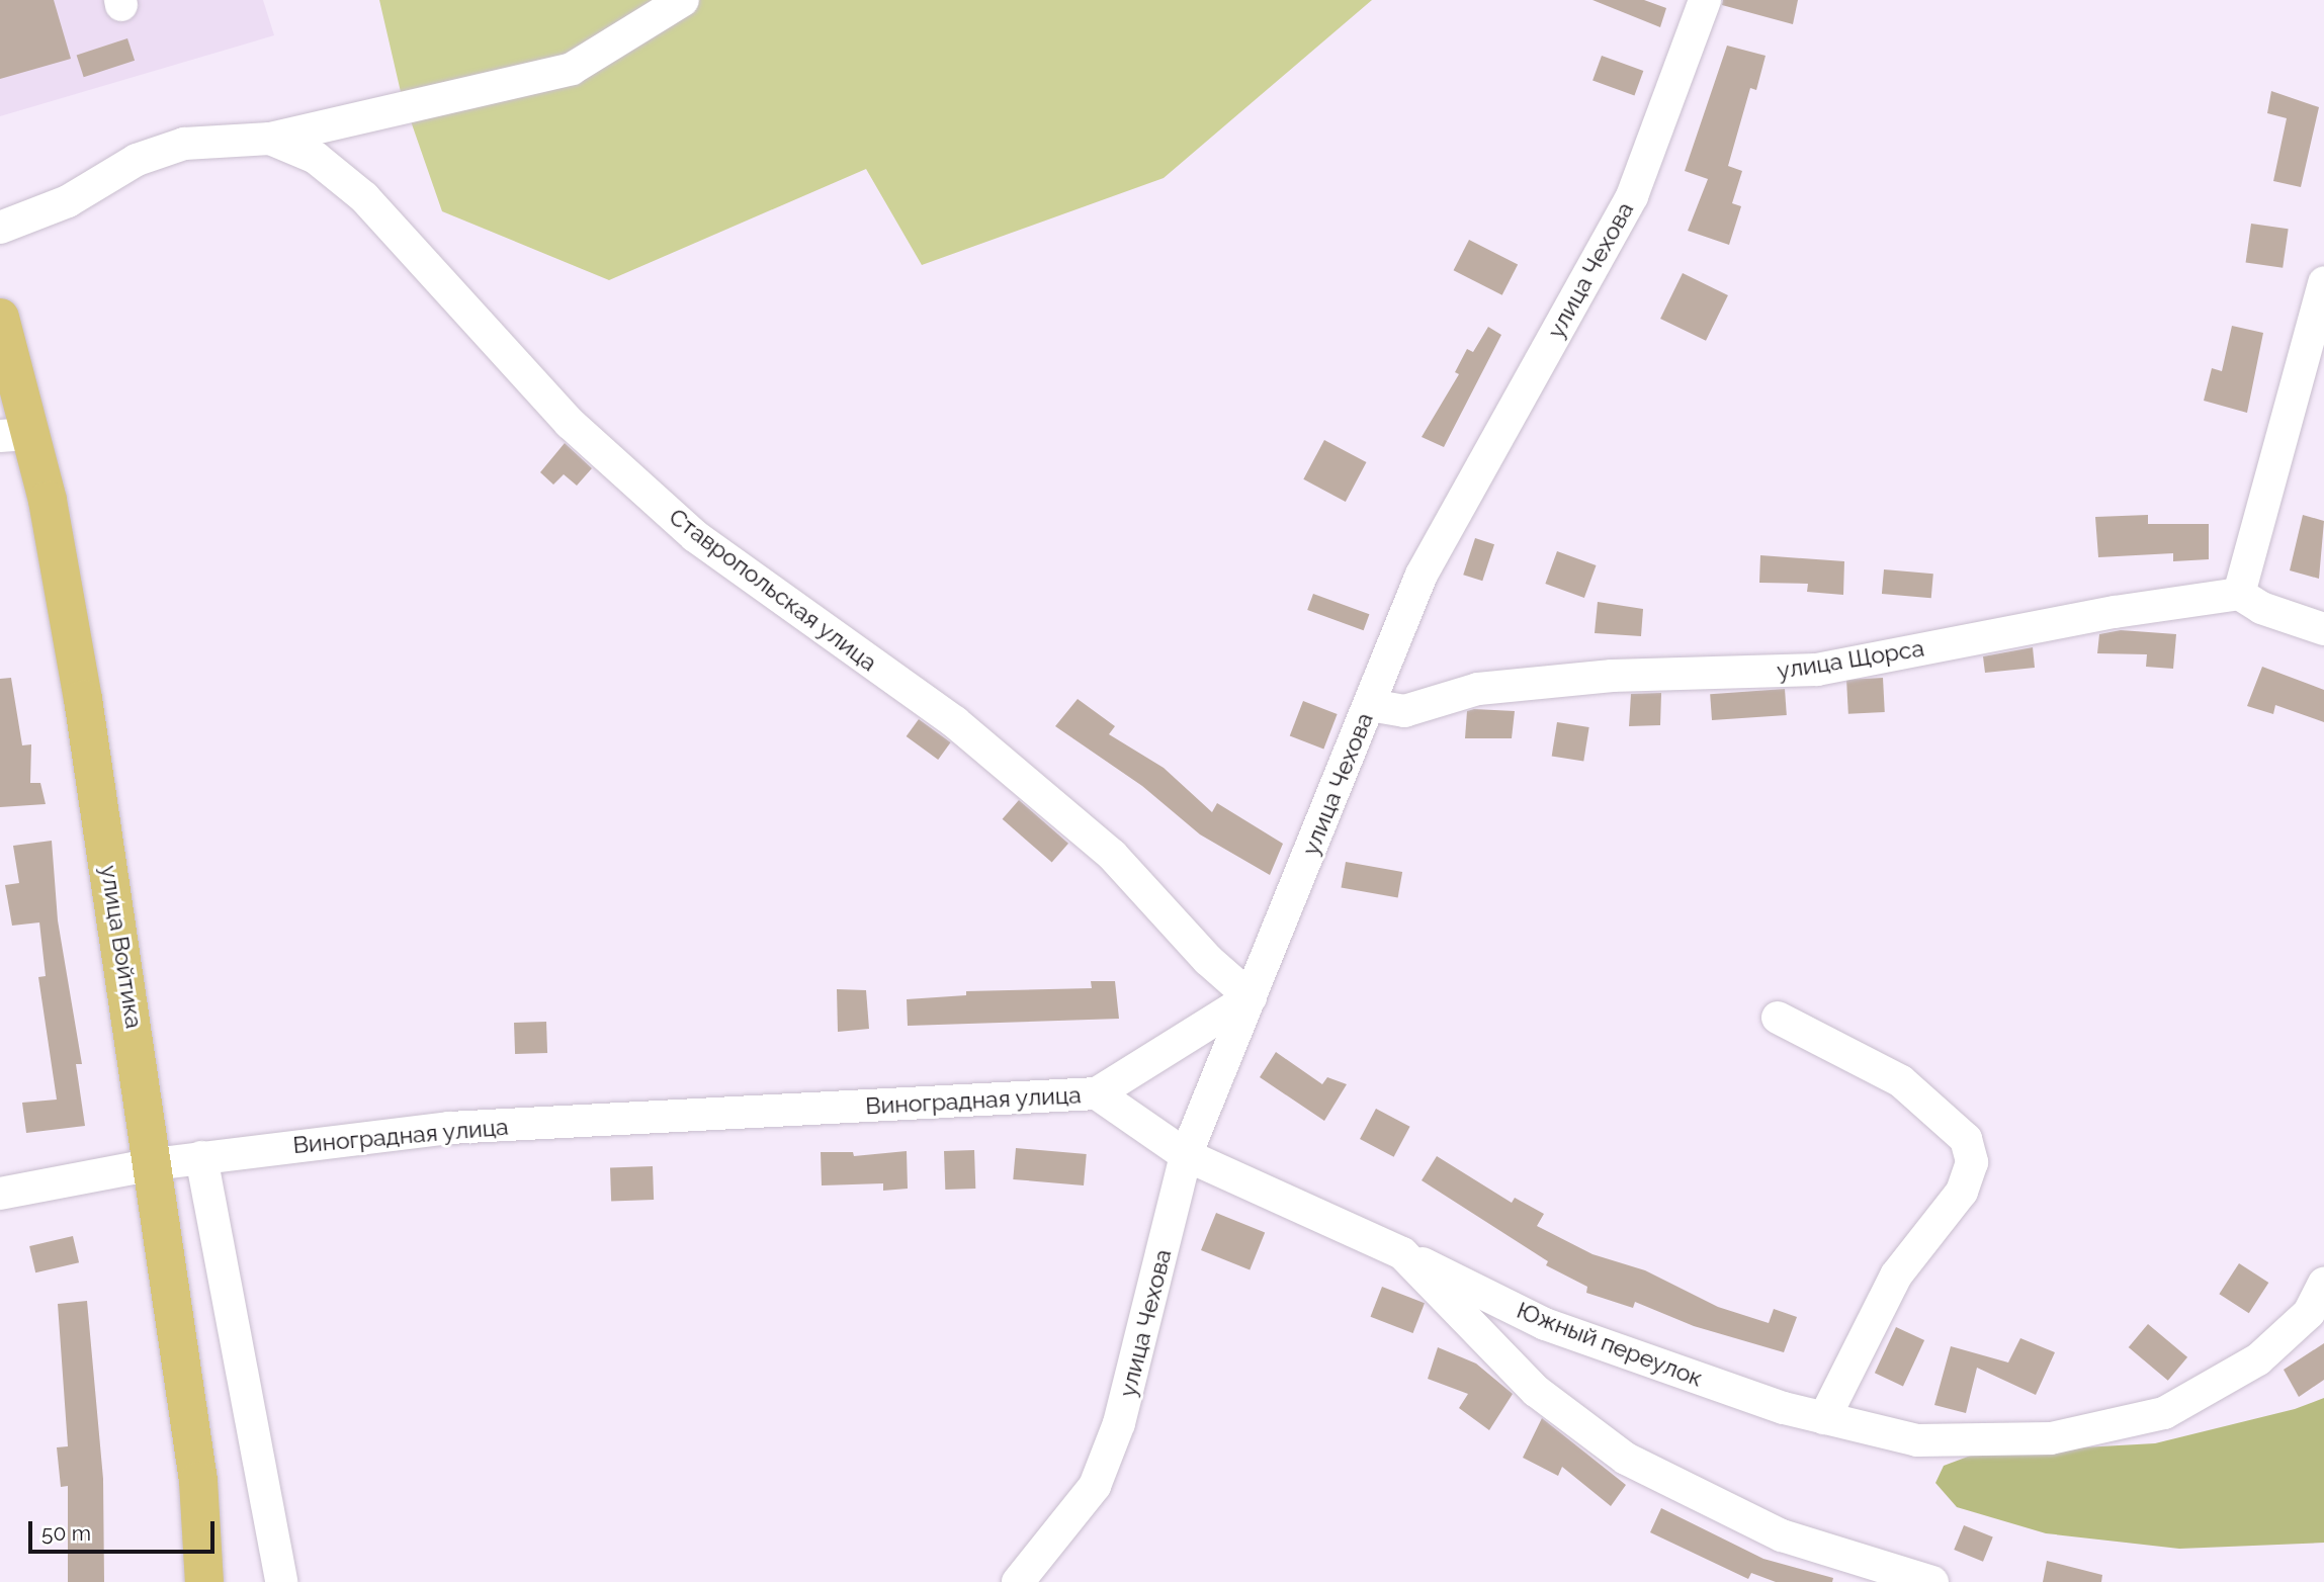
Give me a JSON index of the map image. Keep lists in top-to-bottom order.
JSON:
{
  "streets": {
    "main road": ["улица Войтика"],
    "street": [
      "улица Чехова",
      "Ставропольская улица",
      "улица Щорса",
      "Виноградная улица",
      "Южный переулок"
    ]
  },
  "crossings": [
    ["улица Чехова", "Ставропольская улица"],
    ["улица Чехова", "улица Щорса"],
    ["улица Чехова", "Виноградная улица"],
    ["улица Войтика", "Виноградная улица"],
    ["Виноградная улица", "Южный переулок"]
  ],
  "scale_bar": "50 m"
}
